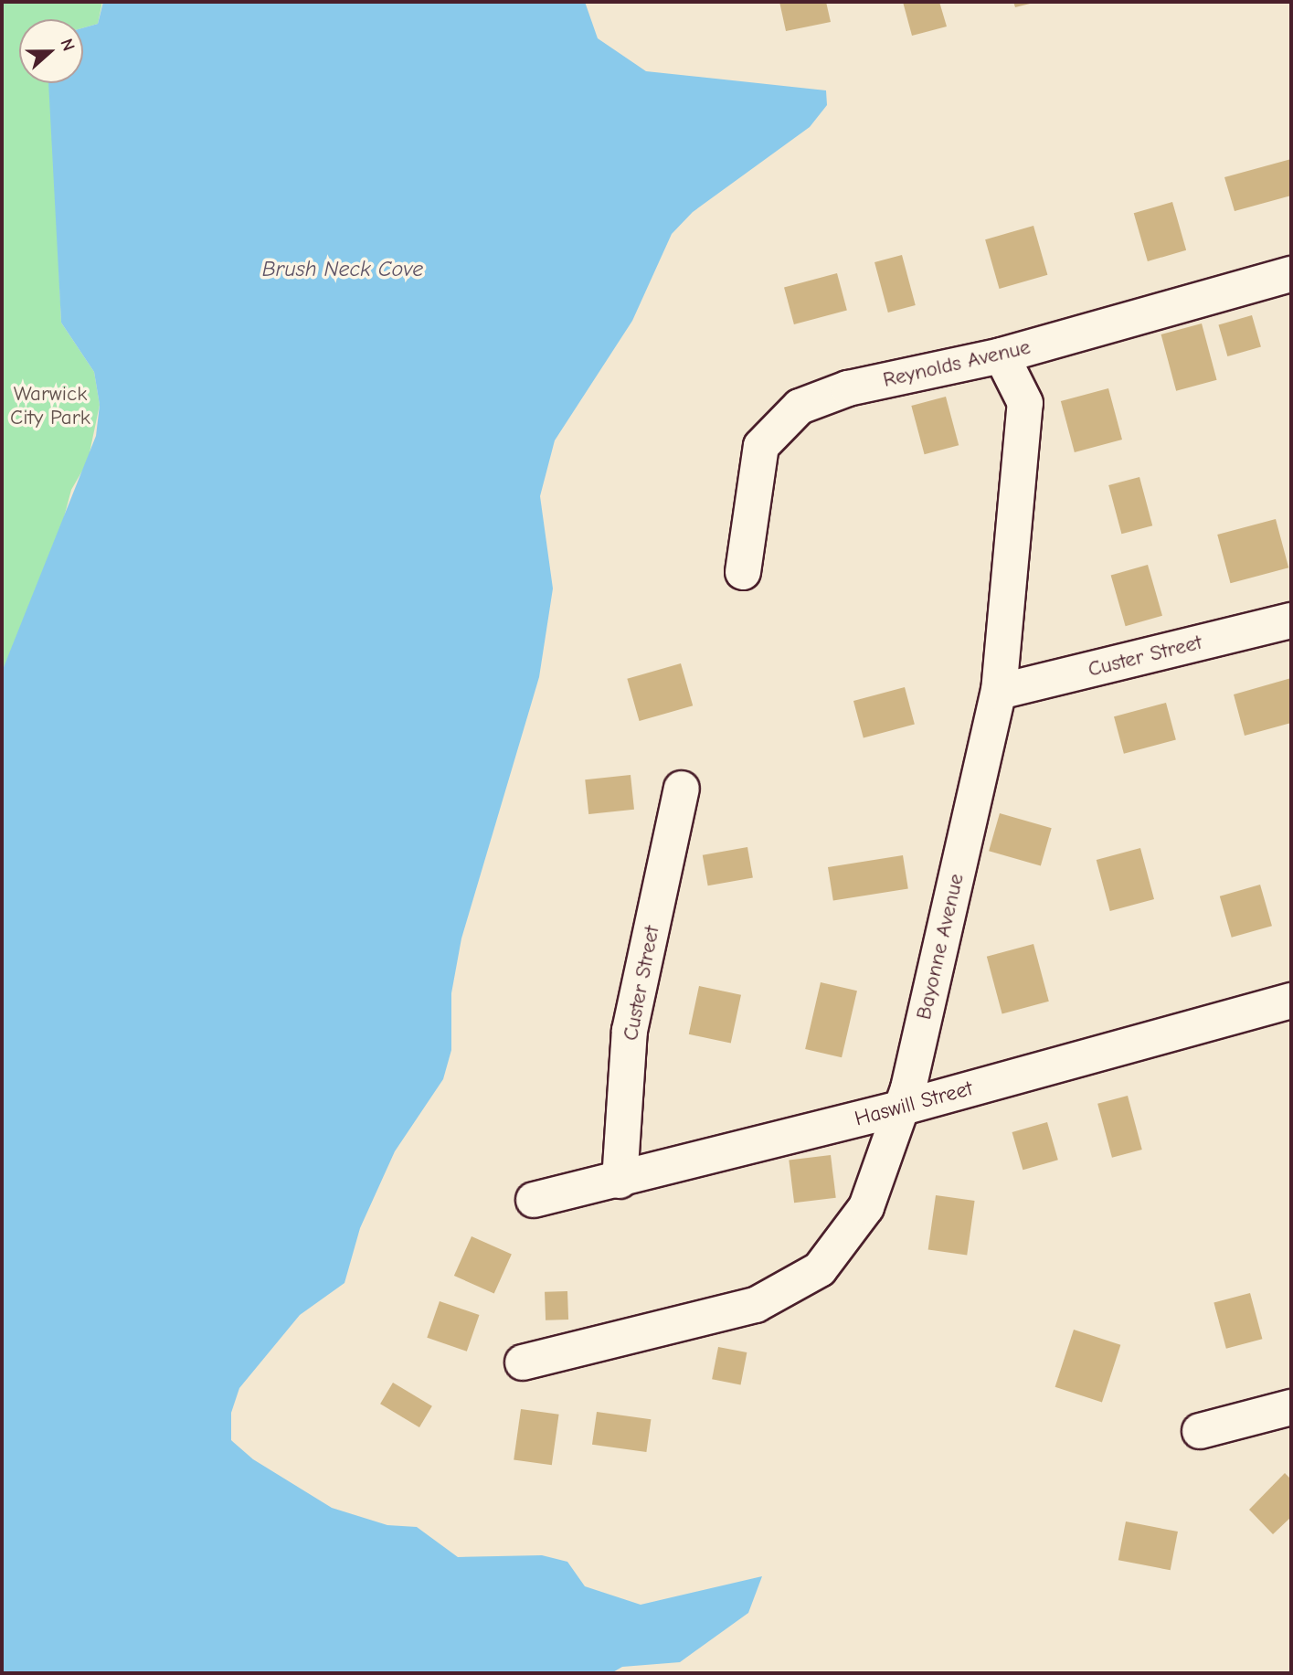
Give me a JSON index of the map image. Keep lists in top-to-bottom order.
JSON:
{
  "streets": {
    "street": [
      "Reynolds Avenue",
      "Custer Street",
      "Bayonne Avenue",
      "Haswill Street"
    ]
  },
  "crossings": [
    ["Reynolds Avenue", "Bayonne Avenue"],
    ["Custer Street", "Bayonne Avenue"],
    ["Custer Street", "Haswill Street"],
    ["Bayonne Avenue", "Haswill Street"]
  ],
  "water": ["Brush Neck Cove"],
  "parks": ["Warwick City Park"],
  "north": "right"
}
